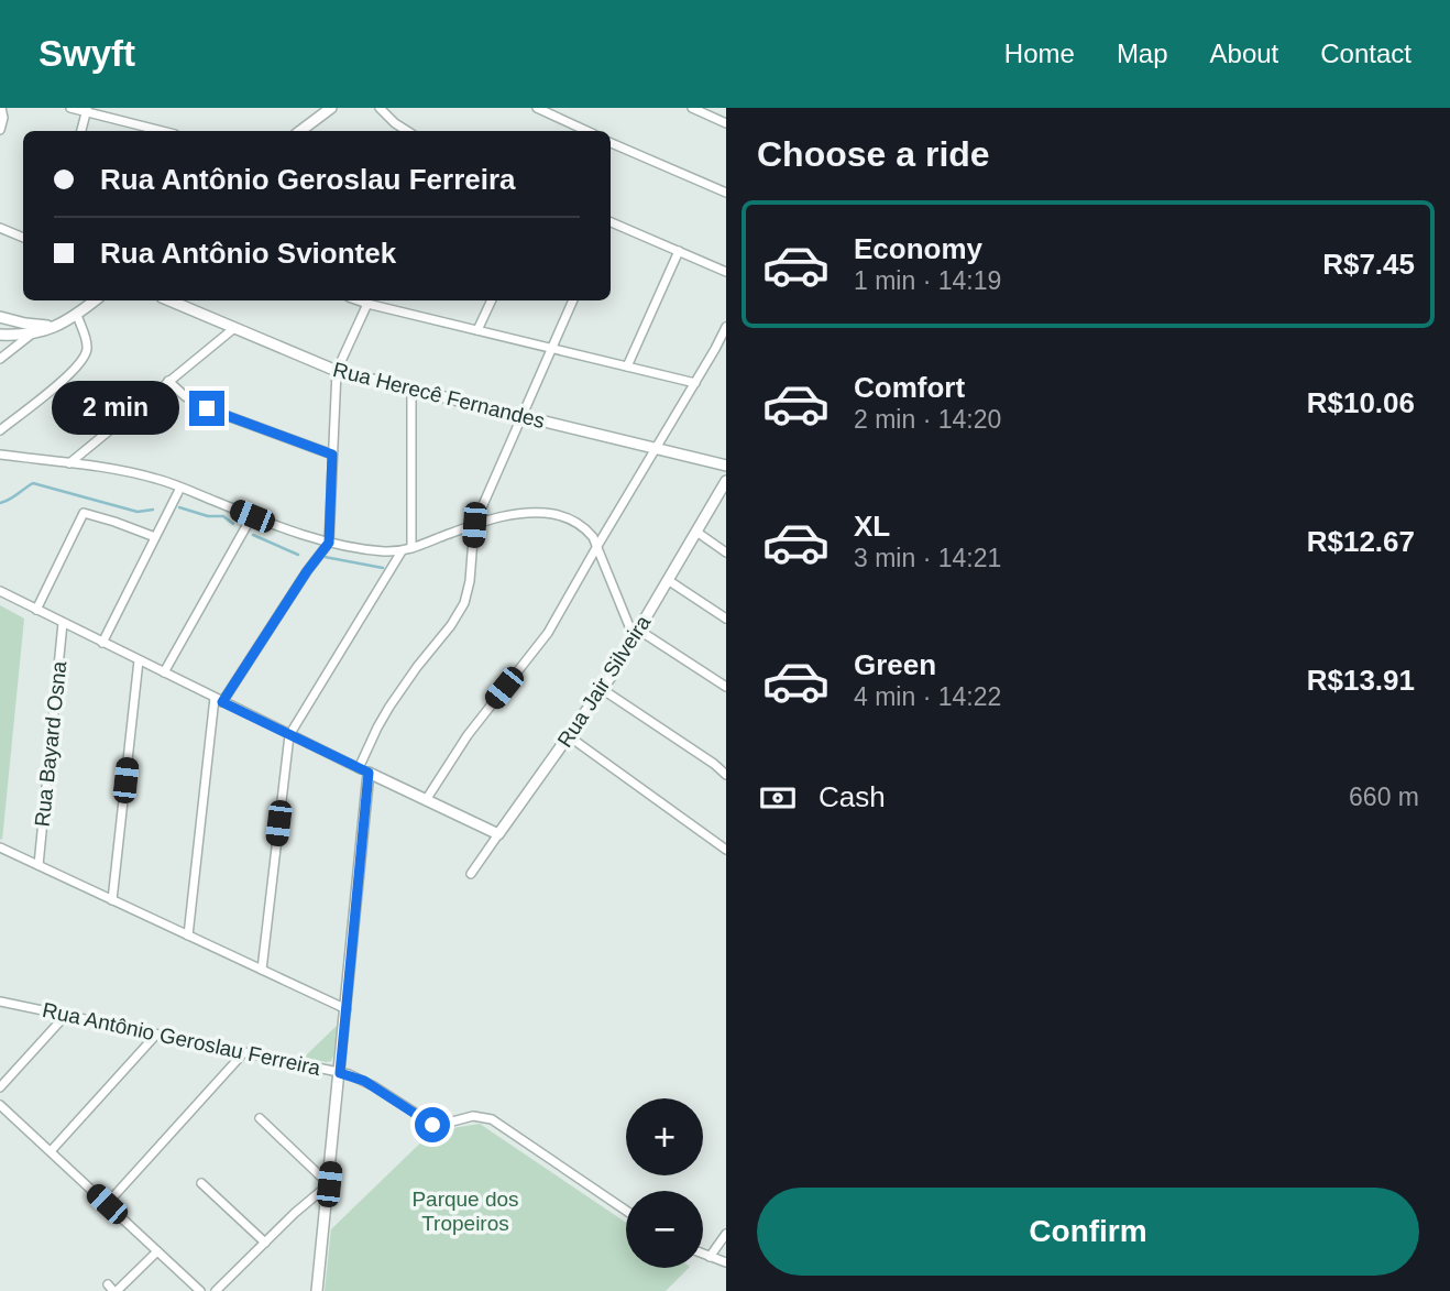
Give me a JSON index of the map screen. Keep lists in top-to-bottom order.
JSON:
{
  "streets": {
    "street": [
      "Rua Herecê Fernandes",
      "Rua Jair Silveira",
      "Rua Bayard Osna",
      "Rua Antônio Geroslau Ferreira"
    ]
  },
  "parks": ["Parque dos Tropeiros"],
  "page": {
    "header": "Swyft",
    "nav": [
      "Home",
      "Map",
      "About",
      "Contact"
    ],
    "heading": "Choose a ride",
    "banner": ["Rua Antônio Geroslau Ferreira", "Rua Antônio Sviontek"],
    "list": [
      {
        "name": "Economy",
        "note": "1 min · 14:19",
        "value": "R$7.45"
      },
      {
        "name": "Comfort",
        "note": "2 min · 14:20",
        "value": "R$10.06"
      },
      {
        "name": "XL",
        "note": "3 min · 14:21",
        "value": "R$12.67"
      },
      {
        "name": "Green",
        "note": "4 min · 14:22",
        "value": "R$13.91"
      }
    ],
    "bubble": "2 min",
    "pay": ["Cash", "660 m"],
    "map_buttons": ["+", "−"],
    "buttons": "Confirm"
  }
}
